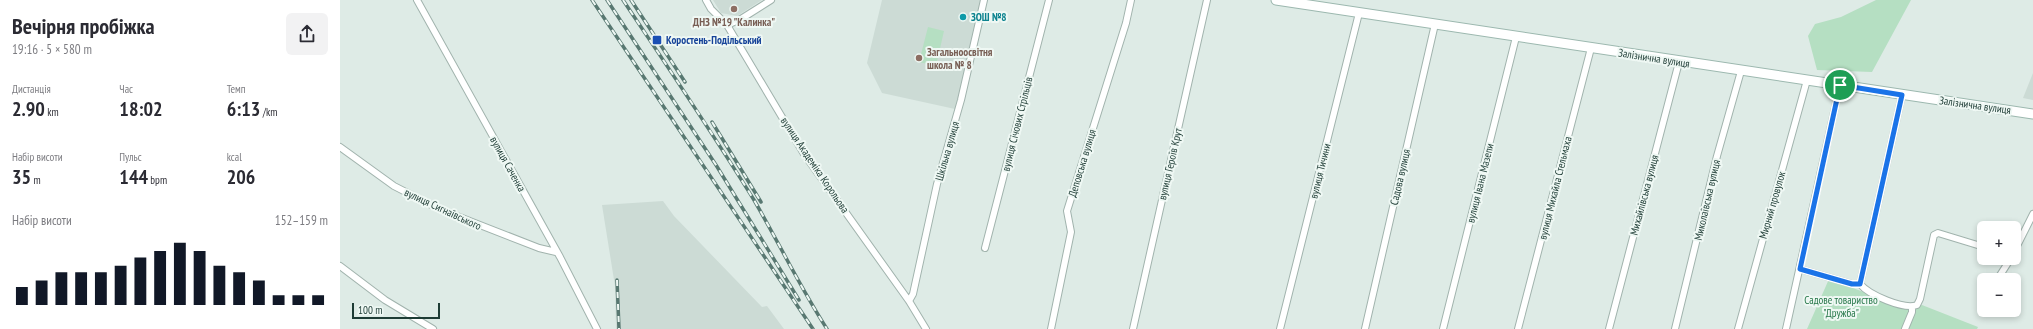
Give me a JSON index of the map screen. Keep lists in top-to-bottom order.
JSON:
{
  "streets": {
    "street": [
      "Залізнична вулиця",
      "вулиця Січових Стрільців",
      "Шкільна вулиця",
      "Деповська вулиця",
      "вулиця Саченка",
      "вулиця Героїв Крут",
      "вулиця Академіка Корольова",
      "вулиця Тичини",
      "Садова вулиця",
      "вулиця Івана Мазепи",
      "вулиця Михайла Стельмаха",
      "Михайлівська вулиця",
      "Миколаївська вулиця",
      "Мирний провулок",
      "вулиця Сигнаївського"
    ]
  },
  "crossings": [
    ["Залізнична вулиця", "вулиця Тичини"],
    ["Залізнична вулиця", "Садова вулиця"],
    ["Залізнична вулиця", "вулиця Івана Мазепи"],
    ["Залізнична вулиця", "вулиця Михайла Стельмаха"],
    ["Залізнична вулиця", "Михайлівська вулиця"],
    ["Залізнична вулиця", "Миколаївська вулиця"],
    ["Залізнична вулиця", "Мирний провулок"],
    ["Шкільна вулиця", "вулиця Академіка Корольова"],
    ["вулиця Саченка", "вулиця Сигнаївського"]
  ],
  "parks": ["Садове товариство \"Дружба\""],
  "places": {
    "other": ["ДНЗ №19 \"Калинка\"", "ЗОШ №8", "Загальноосвітня школа № 8"],
    "transit": ["Коростень-Подільський"]
  },
  "scale_bar": "100 m",
  "page": {
    "heading": ["Вечірня пробіжка", "19:16 · 5 × 580 m"],
    "stats": [
      ["Дистанція", "2.90 km"],
      ["Час", "18:02"],
      ["Темп", "6:13 /km"],
      ["Набір висоти", "35 m"],
      ["Пульс", "144 bpm"],
      ["kcal", "206"]
    ],
    "chart": ["Набір висоти", "152–159 m"],
    "map_buttons": ["+", "−"],
    "scale": "100 m"
  }
}
